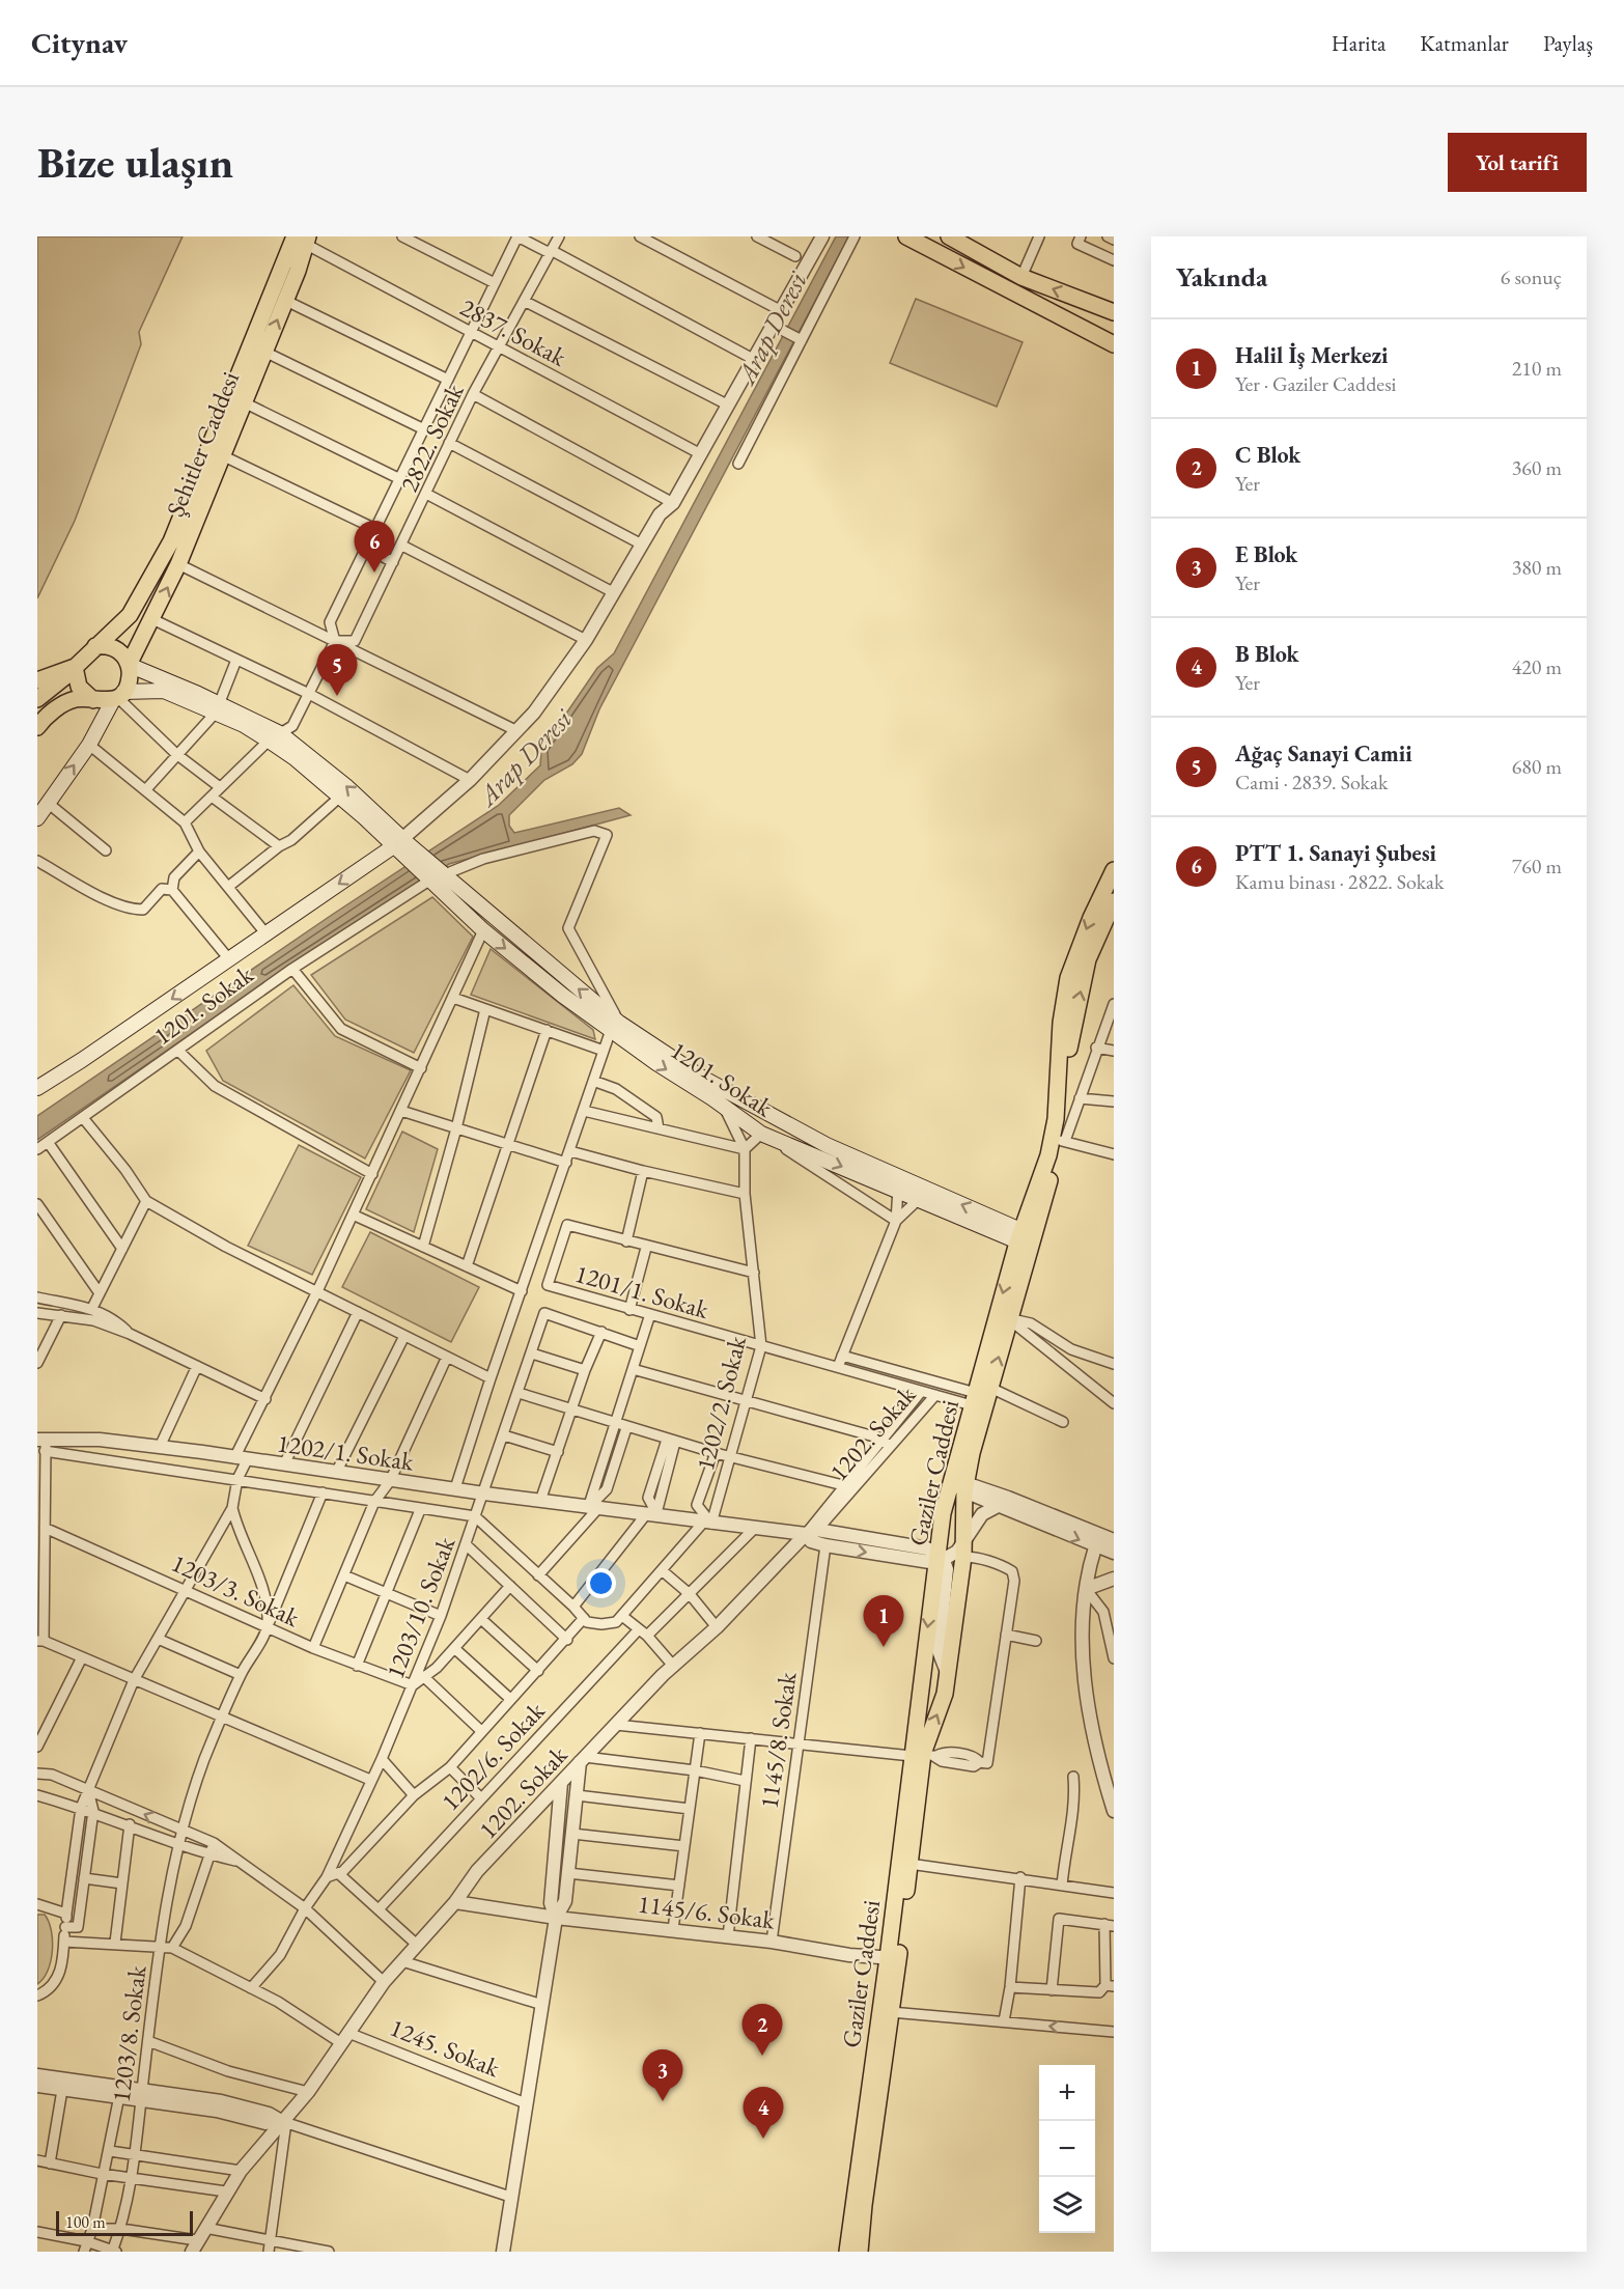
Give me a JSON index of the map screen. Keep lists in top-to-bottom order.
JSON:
{
  "streets": {
    "main road": ["Şehitler Caddesi", "1201. Sokak", "Gaziler Caddesi"],
    "street": [
      "2837. Sokak",
      "2822. Sokak",
      "1201/1. Sokak",
      "1202/2. Sokak",
      "1202. Sokak",
      "1202/1. Sokak",
      "1203/3. Sokak",
      "1203/10. Sokak",
      "1145/8. Sokak",
      "1202/6. Sokak",
      "1145/6. Sokak",
      "1203/8. Sokak",
      "1245. Sokak"
    ]
  },
  "crossings": [
    ["2837. Sokak", "2822. Sokak"],
    ["2837. Sokak", "Şehitler Caddesi"],
    ["1201. Sokak", "1202/2. Sokak"],
    ["1201. Sokak", "Gaziler Caddesi"],
    ["1201/1. Sokak", "1202/2. Sokak"],
    ["1201/1. Sokak", "1202. Sokak"],
    ["1201/1. Sokak", "Gaziler Caddesi"],
    ["1202/2. Sokak", "1202/1. Sokak"],
    ["1202. Sokak", "1202/1. Sokak"],
    ["1202. Sokak", "1145/6. Sokak"],
    ["1202. Sokak", "1245. Sokak"],
    ["1202/1. Sokak", "Gaziler Caddesi"],
    ["1202/1. Sokak", "1203/10. Sokak"],
    ["1202/1. Sokak", "1203/8. Sokak"],
    ["Gaziler Caddesi", "1145/6. Sokak"],
    ["1203/3. Sokak", "1203/10. Sokak"],
    ["1203/3. Sokak", "1203/8. Sokak"],
    ["1203/10. Sokak", "1245. Sokak"],
    ["1145/8. Sokak", "1145/6. Sokak"],
    ["1145/6. Sokak", "1245. Sokak"]
  ],
  "water": ["Arap Deresi"],
  "scale_bar": "100 m",
  "page": {
    "header": "Citynav",
    "nav": ["Harita", "Katmanlar", "Paylaş"],
    "buttons": "Yol tarifi",
    "title": "Bize ulaşın",
    "heading": ["Yakında", "6 sonuç"],
    "list": [
      {
        "mark": "1",
        "name": "Halil İş Merkezi",
        "note": "Yer · Gaziler Caddesi",
        "value": "210 m"
      },
      {
        "mark": "2",
        "name": "C Blok",
        "note": "Yer",
        "value": "360 m"
      },
      {
        "mark": "3",
        "name": "E Blok",
        "note": "Yer",
        "value": "380 m"
      },
      {
        "mark": "4",
        "name": "B Blok",
        "note": "Yer",
        "value": "420 m"
      },
      {
        "mark": "5",
        "name": "Ağaç Sanayi Camii",
        "note": "Cami · 2839. Sokak",
        "value": "680 m"
      },
      {
        "mark": "6",
        "name": "PTT 1. Sanayi Şubesi",
        "note": "Kamu binası · 2822. Sokak",
        "value": "760 m"
      }
    ],
    "pins": [
      "6",
      "5",
      "1",
      "2",
      "3",
      "4"
    ],
    "map_buttons": ["+", "−"],
    "scale": "100 m"
  }
}
